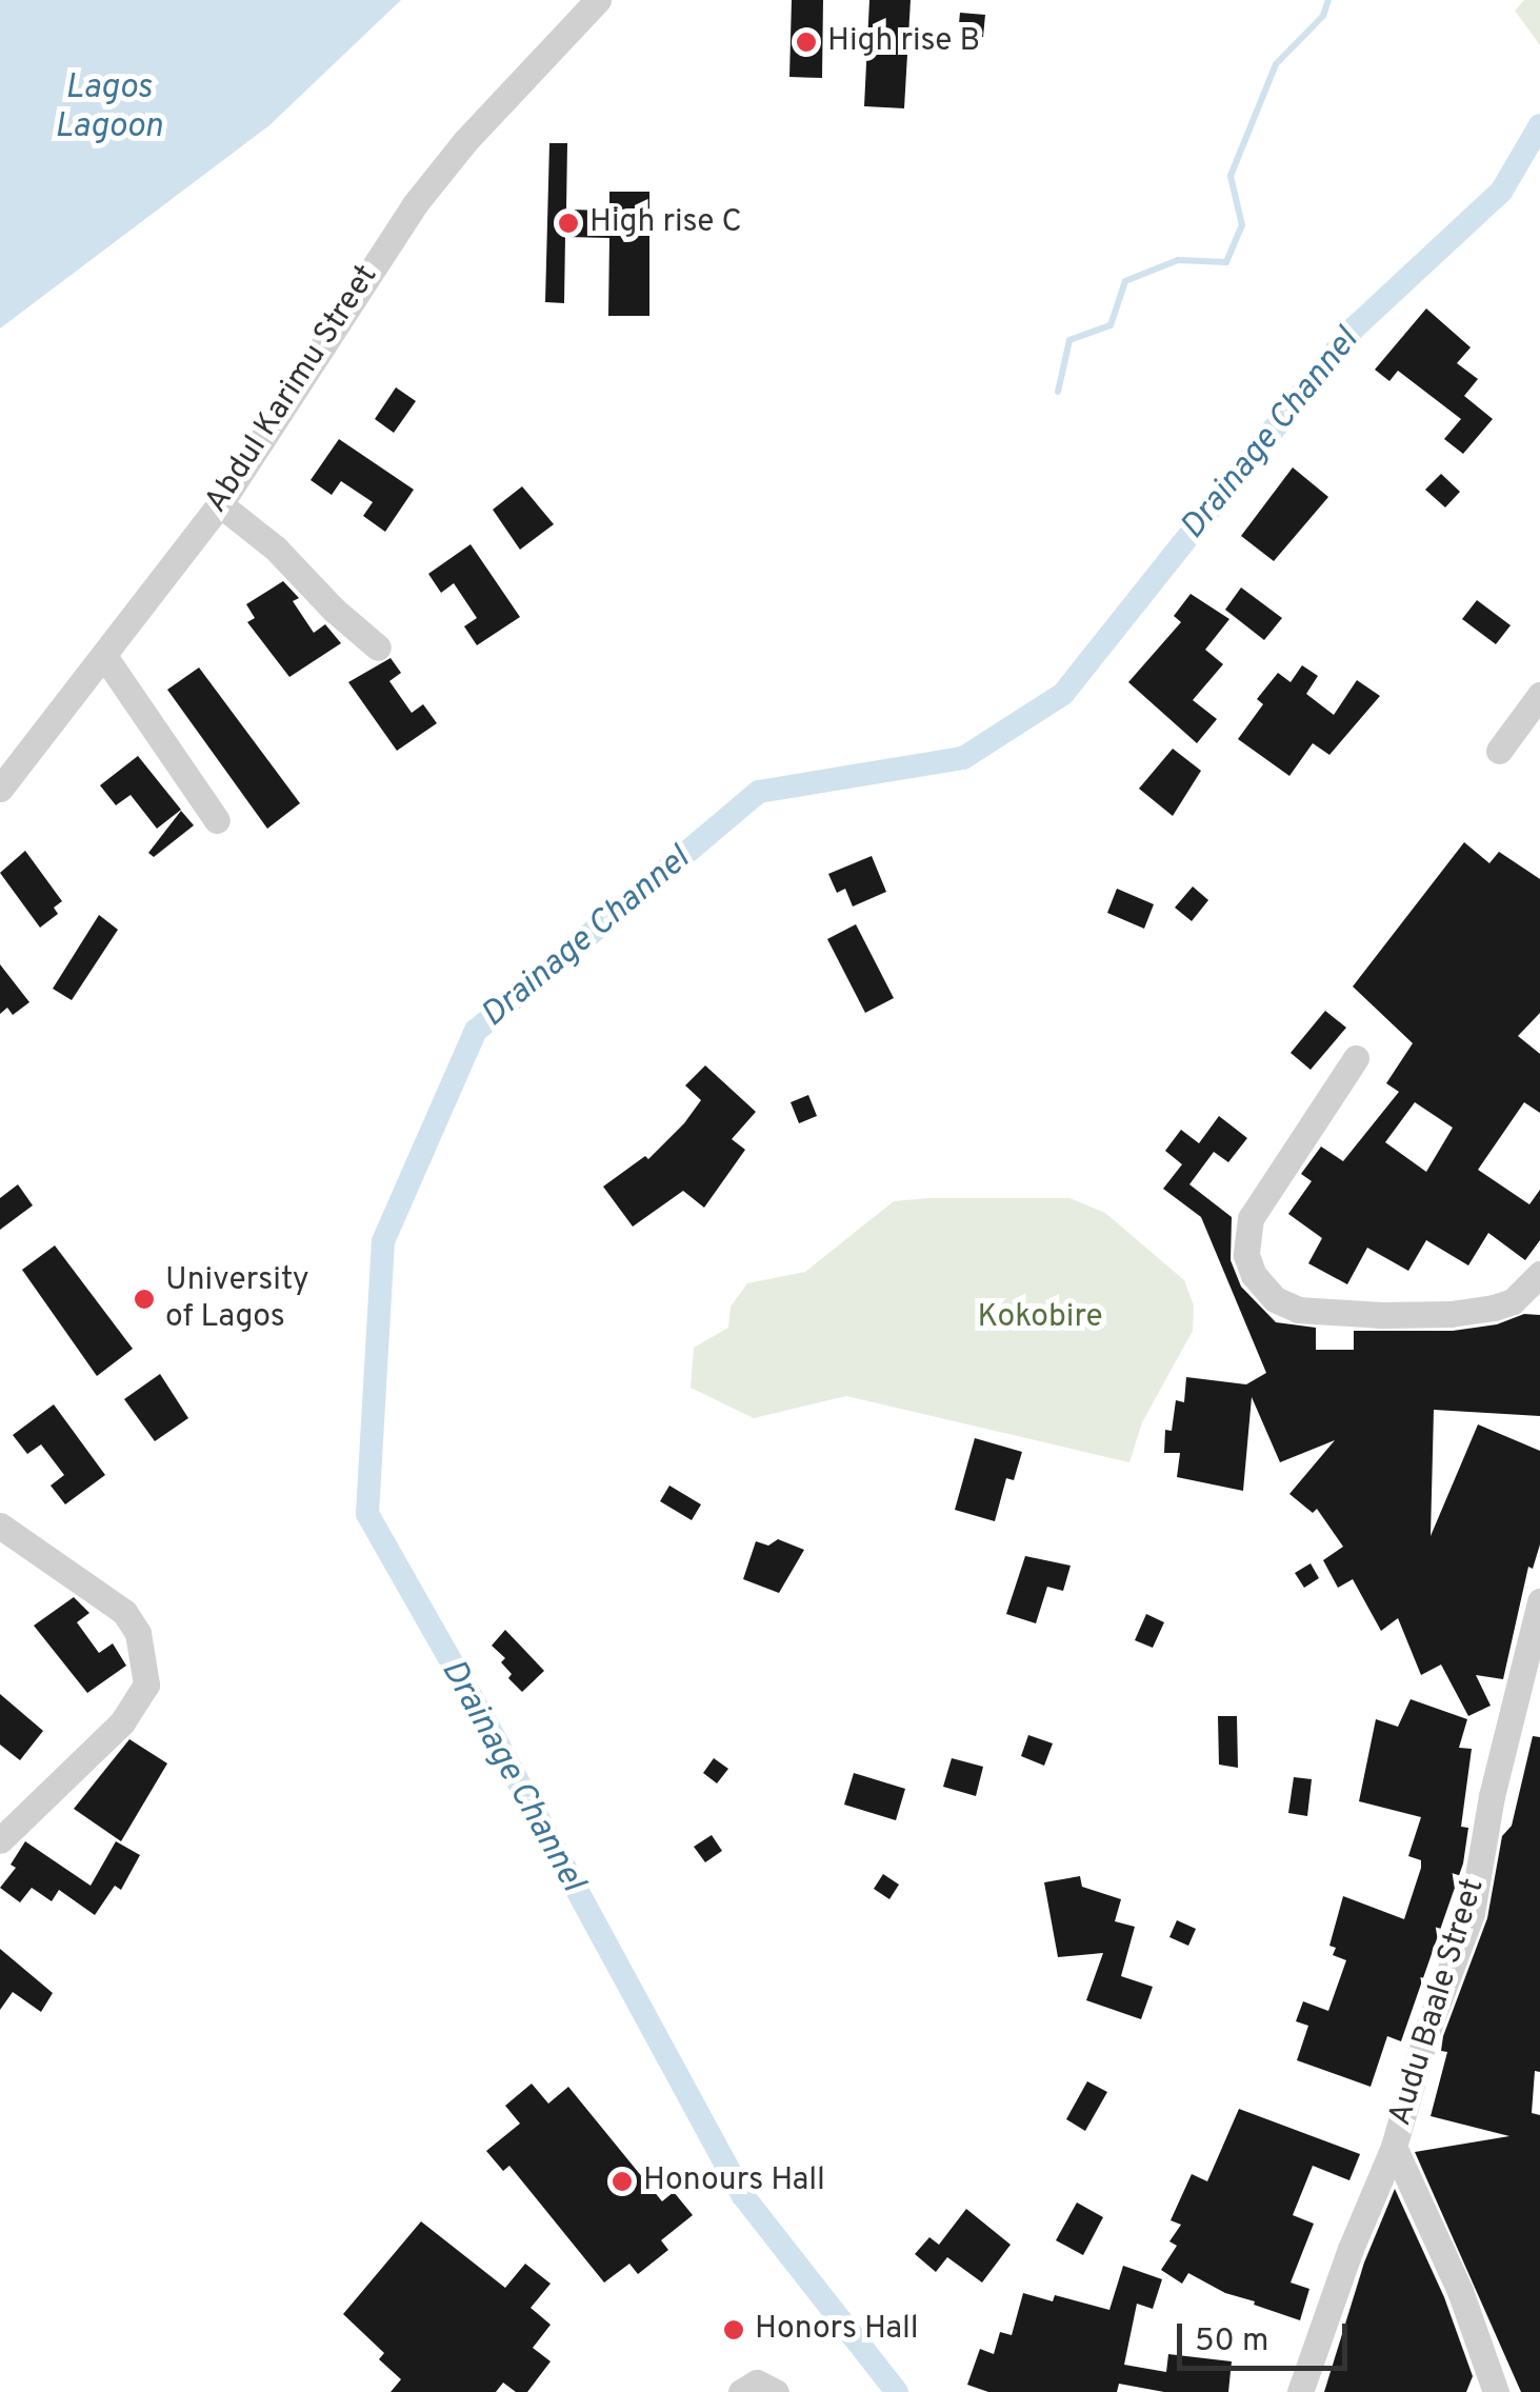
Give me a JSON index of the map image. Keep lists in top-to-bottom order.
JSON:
{
  "streets": {
    "street": ["Abdul Karimu Street", "Audu Baale Street"]
  },
  "water": ["Lagos Lagoon", "Drainage Channel"],
  "parks": ["Kokobire"],
  "places": [
    "High rise B",
    "High rise C",
    "University of Lagos",
    "Honours Hall",
    "Honors Hall"
  ],
  "scale_bar": "50 m"
}
